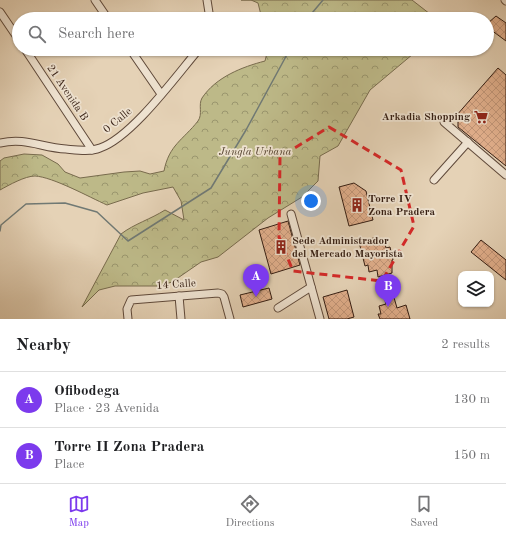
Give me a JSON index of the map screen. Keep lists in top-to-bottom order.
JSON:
{
  "streets": {
    "street": ["21 Avenida B", "0 Calle", "14 Calle"]
  },
  "crossings": [
    ["21 Avenida B", "0 Calle"]
  ],
  "parks": ["Jungla Urbana"],
  "places": {
    "supermarket": ["Arkadia Shopping"],
    "building": ["Torre IV Zona Pradera", "Sede Administrador del Mercado Mayorista"]
  },
  "page": {
    "search": "Search here",
    "pins": ["A", "B"],
    "heading": ["Nearby", "2 results"],
    "list": [
      {
        "mark": "A",
        "name": "Ofibodega",
        "note": "Place · 23 Avenida",
        "value": "130 m"
      },
      {
        "mark": "B",
        "name": "Torre II Zona Pradera",
        "note": "Place",
        "value": "150 m"
      }
    ],
    "nav": ["Map", "Directions", "Saved"]
  }
}
